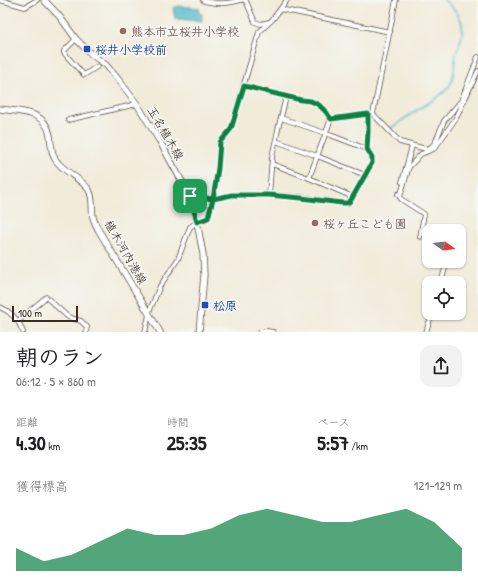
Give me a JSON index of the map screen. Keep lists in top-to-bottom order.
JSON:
{
  "streets": {
    "main road": ["玉名植木線", "植木河内港線"]
  },
  "places": {
    "other": ["熊本市立桜井小学校", "桜ヶ丘こども園"],
    "transit": ["桜井小学校前", "松原"]
  },
  "scale_bar": "100 m",
  "north": "right",
  "page": {
    "scale": "100 m",
    "heading": ["朝のラン", "06:12 · 5 × 860 m"],
    "stats": [
      ["距離", "4.30 km"],
      ["時間", "25:35"],
      ["ペース", "5:57 /km"]
    ],
    "chart": ["獲得標高", "121–129 m"]
  }
}
